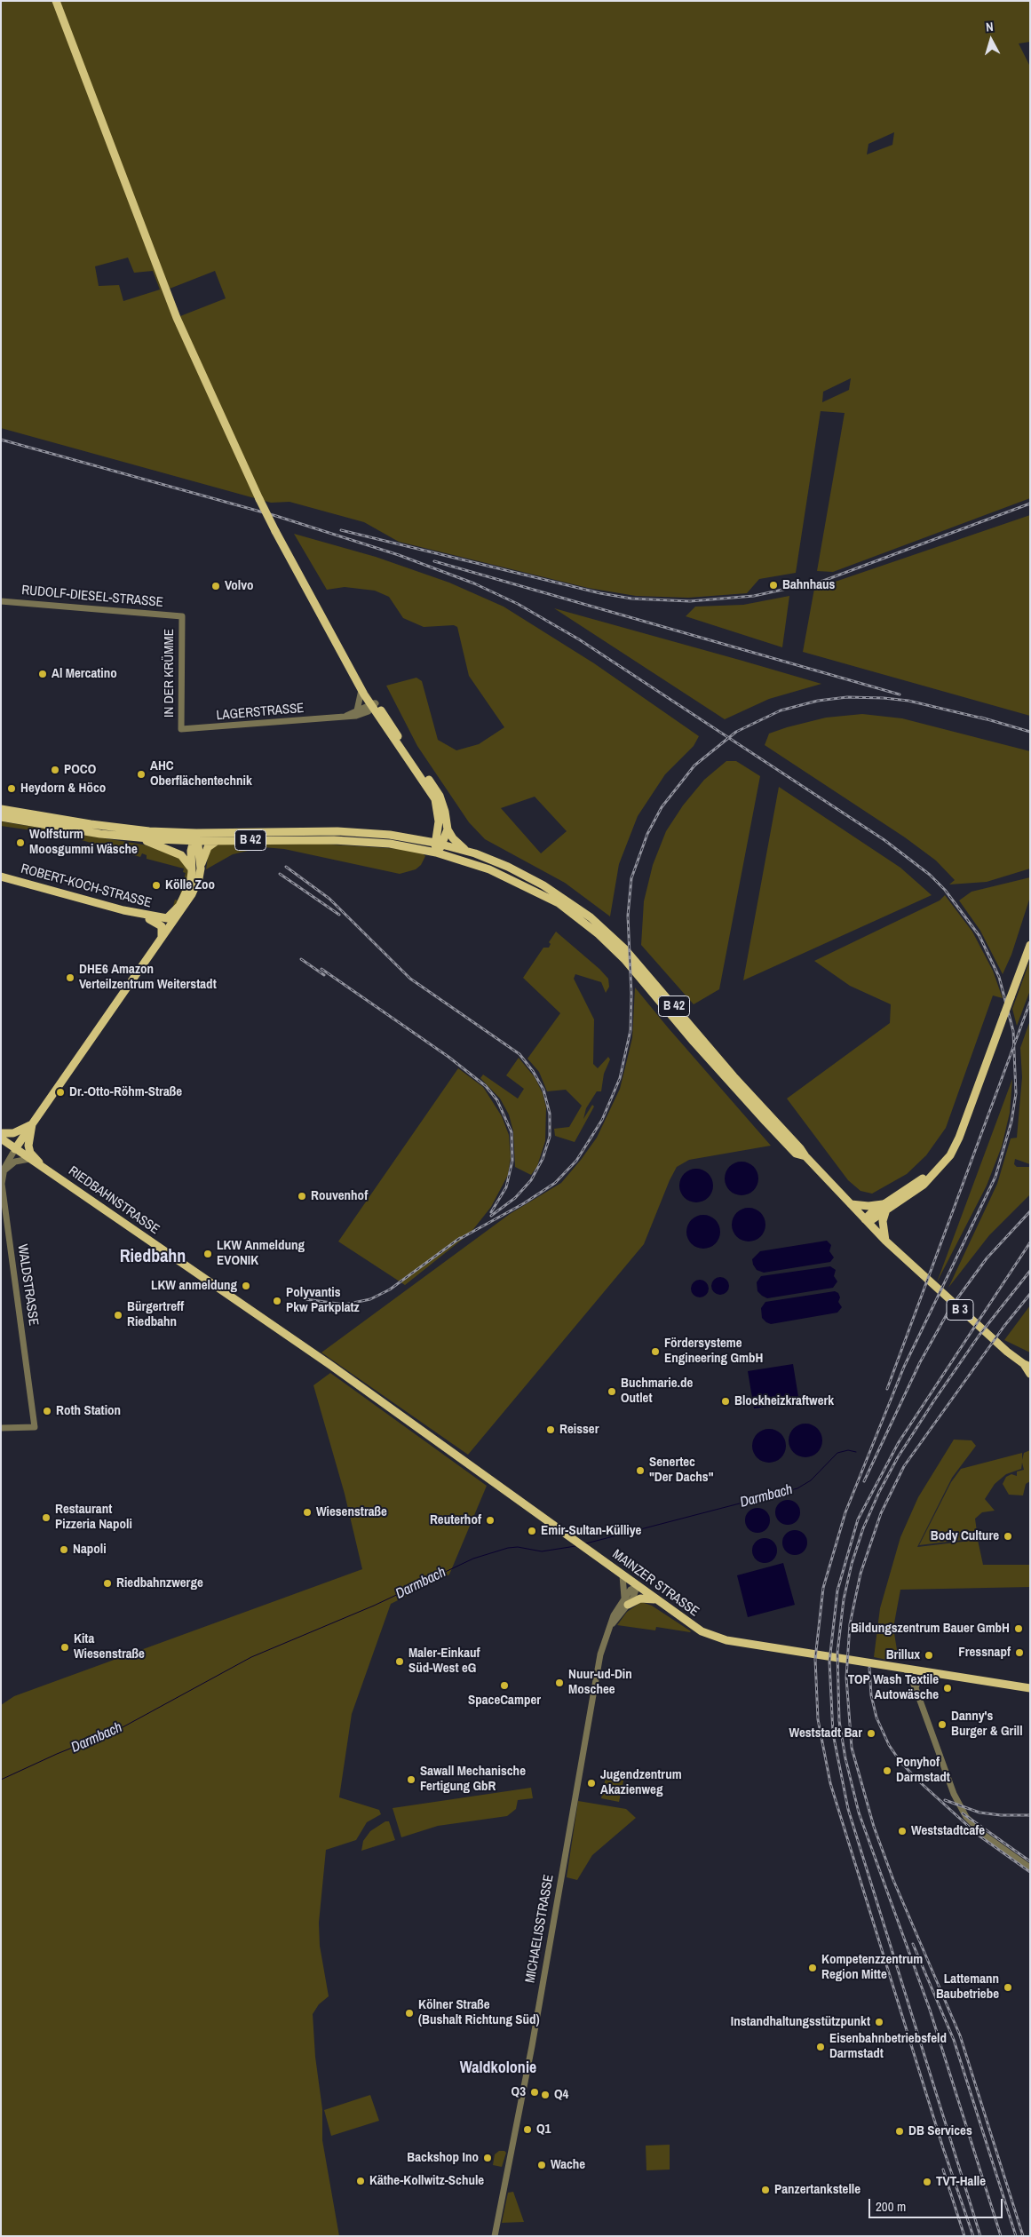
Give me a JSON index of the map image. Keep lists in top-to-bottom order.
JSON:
{
  "streets": {
    "main road": [
      "B 42",
      "ROBERT-KOCH-STRASSE",
      "RIEDBAHNSTRASSE",
      "B 3",
      "MAINZER STRASSE"
    ],
    "street": [
      "RUDOLF-DIESEL-STRASSE",
      "IN DER KRÜMME",
      "LAGERSTRASSE",
      "WALDSTRASSE",
      "MICHAELISSTRASSE"
    ]
  },
  "crossings": [
    ["RUDOLF-DIESEL-STRASSE", "IN DER KRÜMME"],
    ["IN DER KRÜMME", "LAGERSTRASSE"],
    ["B 42", "B 3"],
    ["RIEDBAHNSTRASSE", "WALDSTRASSE"],
    ["RIEDBAHNSTRASSE", "MAINZER STRASSE"],
    ["MAINZER STRASSE", "MICHAELISSTRASSE"]
  ],
  "districts": ["Riedbahn", "Waldkolonie"],
  "water": ["Darmbach"],
  "places": [
    "Bahnhaus",
    "Volvo",
    "Al Mercatino",
    "POCO",
    "AHC Oberflächentechnik",
    "Heydorn & Höco",
    "Wolfsturm Moosgummi Wäsche",
    "Kölle Zoo",
    "DHE6 Amazon Verteilzentrum Weiterstadt",
    "Dr.-Otto-Röhm-Straße",
    "Rouvenhof",
    "LKW Anmeldung EVONIK",
    "LKW anmeldung",
    "Polyvantis Pkw Parkplatz",
    "Bürgertreff Riedbahn",
    "Fördersysteme Engineering GmbH",
    "Buchmarie.de Outlet",
    "Blockheizkraftwerk",
    "Roth Station",
    "Reisser",
    "Senertec \"Der Dachs\"",
    "Wiesenstraße",
    "Restaurant Pizzeria Napoli",
    "Reuterhof",
    "Emir-Sultan-Külliye",
    "Body Culture",
    "Napoli",
    "Riedbahnzwerge",
    "Bildungszentrum Bauer GmbH",
    "Kita Wiesenstraße",
    "Fressnapf",
    "Brillux",
    "Maler-Einkauf Süd-West eG",
    "Nuur-ud-Din Moschee",
    "SpaceCamper",
    "TOP Wash Textile Autowäsche",
    "Danny's Burger & Grill",
    "Weststadt Bar",
    "Ponyhof Darmstadt",
    "Sawall Mechanische Fertigung GbR",
    "Jugendzentrum Akazienweg",
    "Weststadtcafe",
    "Kompetenzzentrum Region Mitte",
    "Lattemann Baubetriebe",
    "Kölner Straße (Bushalt Richtung Süd)",
    "Instandhaltungsstützpunkt",
    "Eisenbahnbetriebsfeld Darmstadt",
    "Q3",
    "Q4",
    "Q1",
    "DB Services",
    "Backshop Ino",
    "Wache",
    "Käthe-Kollwitz-Schule",
    "TVT-Halle",
    "Panzertankstelle"
  ],
  "scale_bar": "200 m",
  "north": "top"
}
